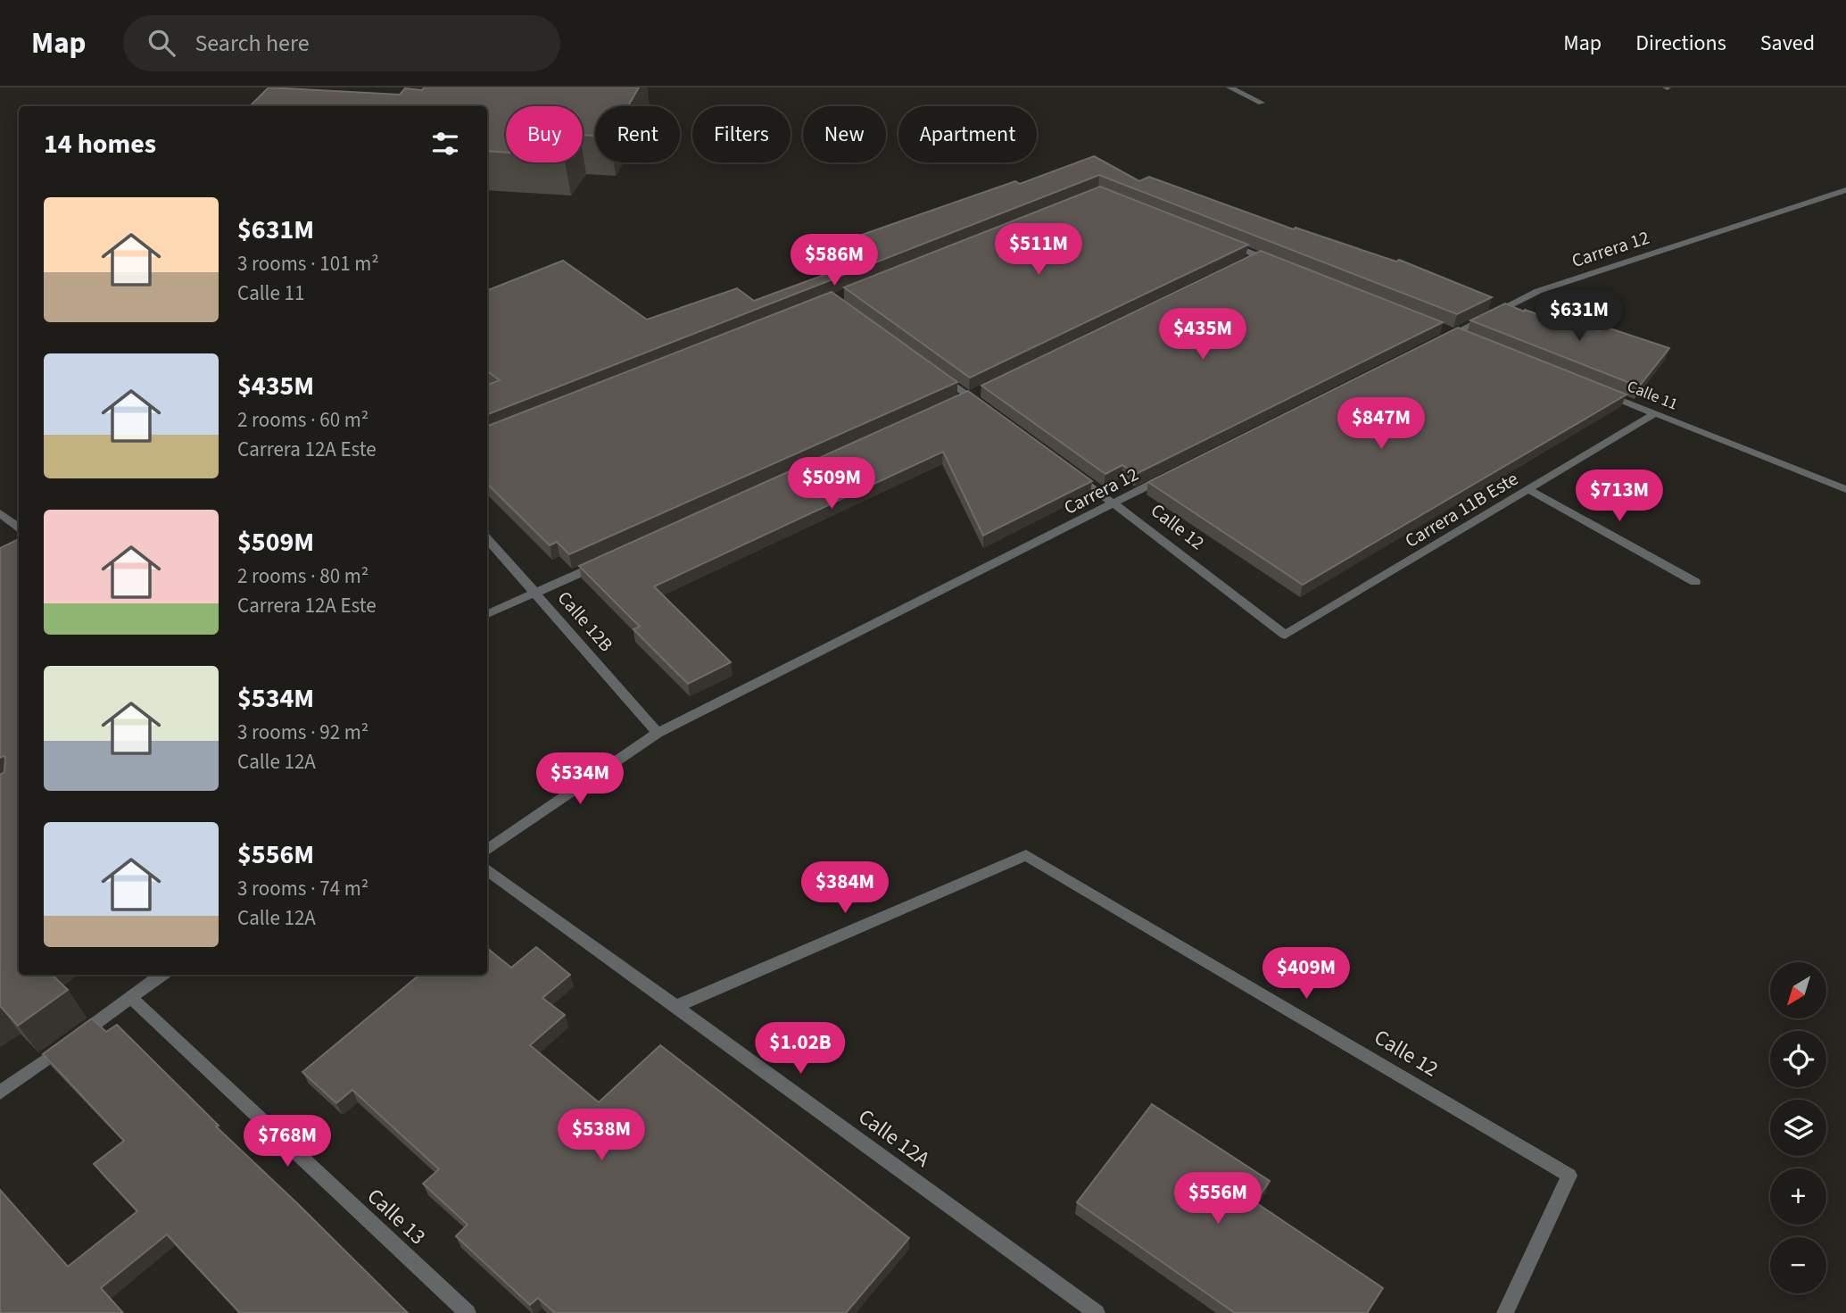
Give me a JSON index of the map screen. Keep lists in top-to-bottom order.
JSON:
{
  "streets": {
    "street": [
      "Carrera 12",
      "Calle 11",
      "Carrera 11B Este",
      "Calle 12",
      "Calle 12B",
      "Calle 12A",
      "Calle 13"
    ]
  },
  "crossings": [
    ["Carrera 12", "Calle 12"],
    ["Carrera 12", "Calle 12B"],
    ["Calle 11", "Carrera 11B Este"],
    ["Carrera 11B Este", "Calle 12"],
    ["Calle 12", "Calle 12A"]
  ],
  "north": "bottom left",
  "page": {
    "header": "Map",
    "search": "Search here",
    "nav": ["Map", "Directions", "Saved"],
    "chip": [
      "Buy",
      "Rent",
      "Filters",
      "New",
      "Apartment"
    ],
    "heading": "14 homes",
    "list": [
      {
        "name": "$631M",
        "note": "3 rooms · 101 m² · Calle 11"
      },
      {
        "name": "$435M",
        "note": "2 rooms · 60 m² · Carrera 12A Este"
      },
      {
        "name": "$509M",
        "note": "2 rooms · 80 m² · Carrera 12A Este"
      },
      {
        "name": "$534M",
        "note": "3 rooms · 92 m² · Calle 12A"
      },
      {
        "name": "$556M",
        "note": "3 rooms · 74 m² · Calle 12A"
      }
    ],
    "price": [
      "$511M",
      "$586M",
      "$631M",
      "$435M",
      "$847M",
      "$509M",
      "$713M",
      "$534M",
      "$384M",
      "$409M",
      "$1.02B",
      "$538M",
      "$768M",
      "$556M"
    ],
    "map_buttons": ["+", "−"]
  }
}
